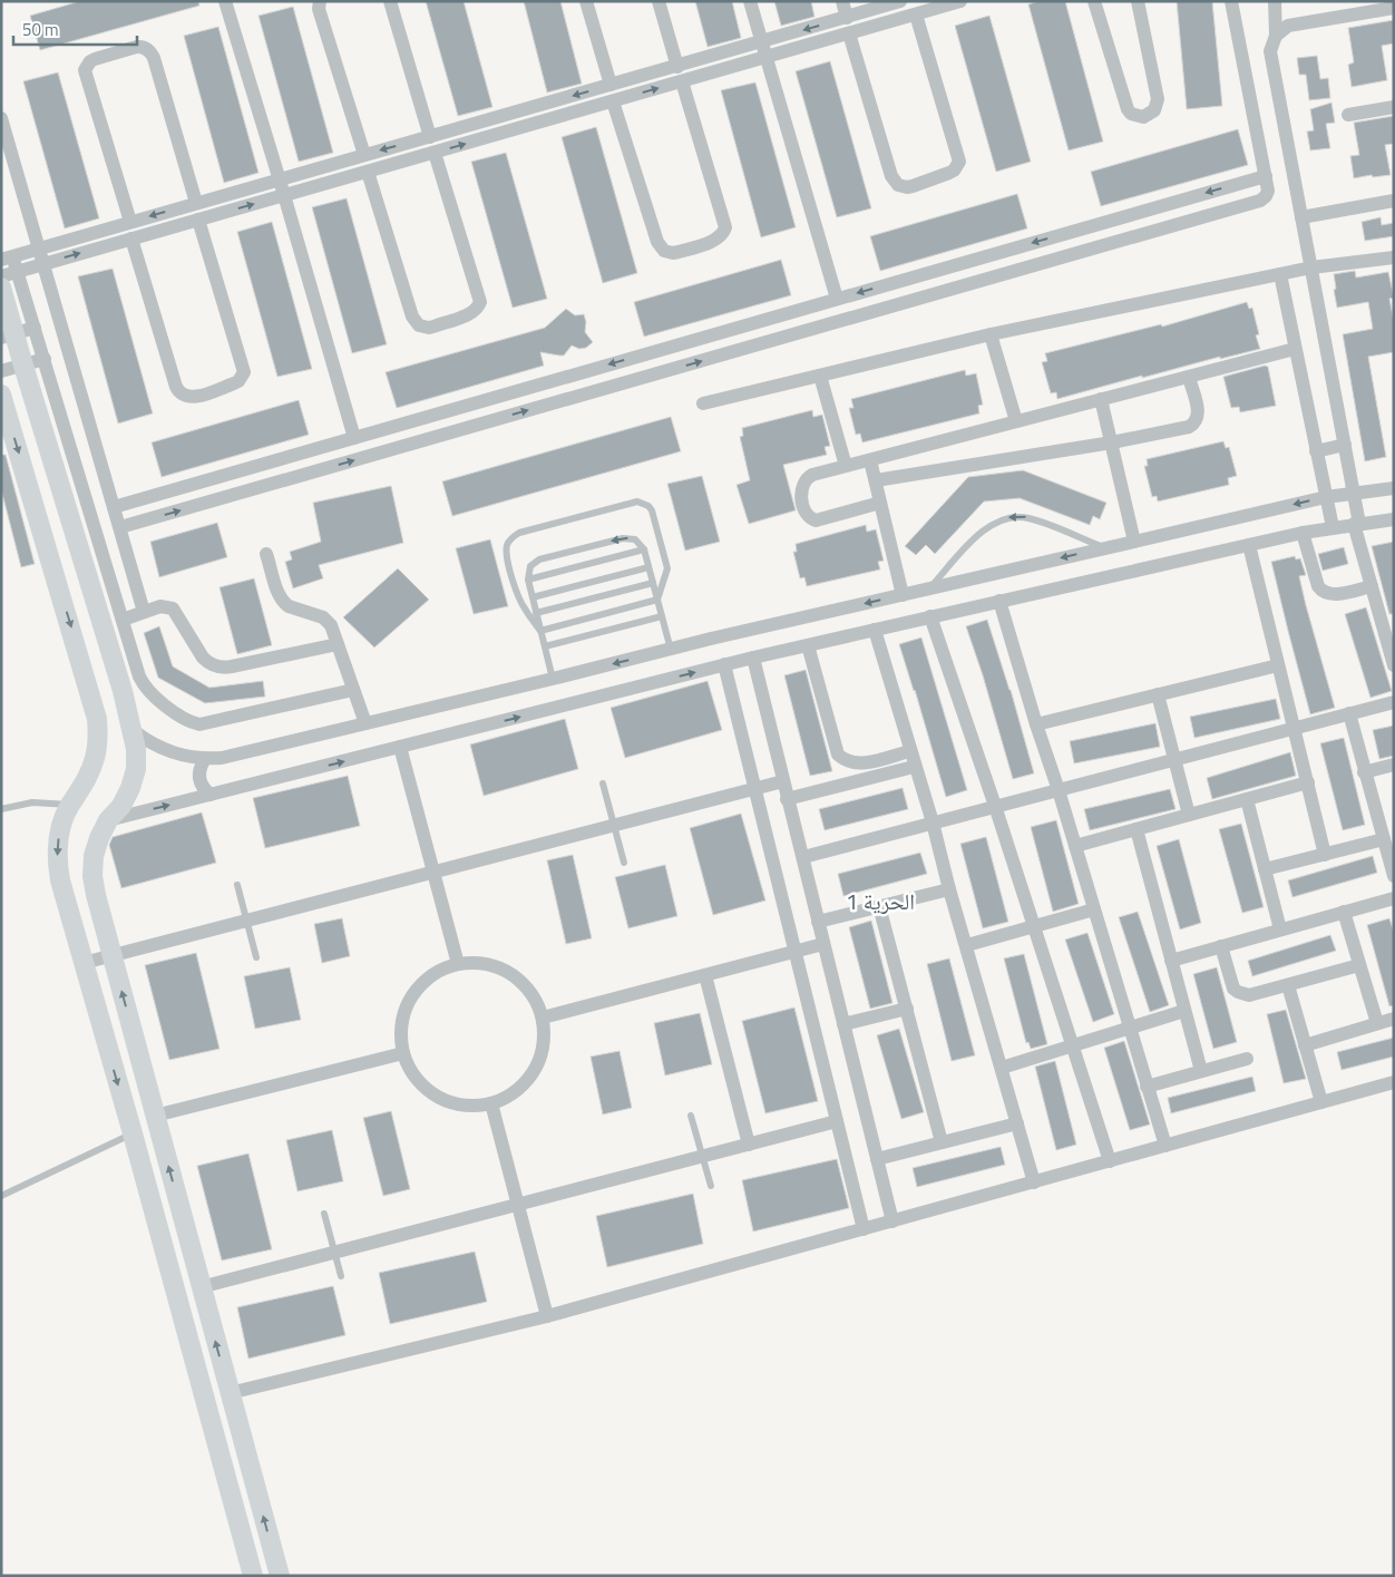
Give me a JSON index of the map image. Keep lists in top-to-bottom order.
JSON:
{
  "districts": ["الحرية 1"],
  "scale_bar": "50 m"
}
